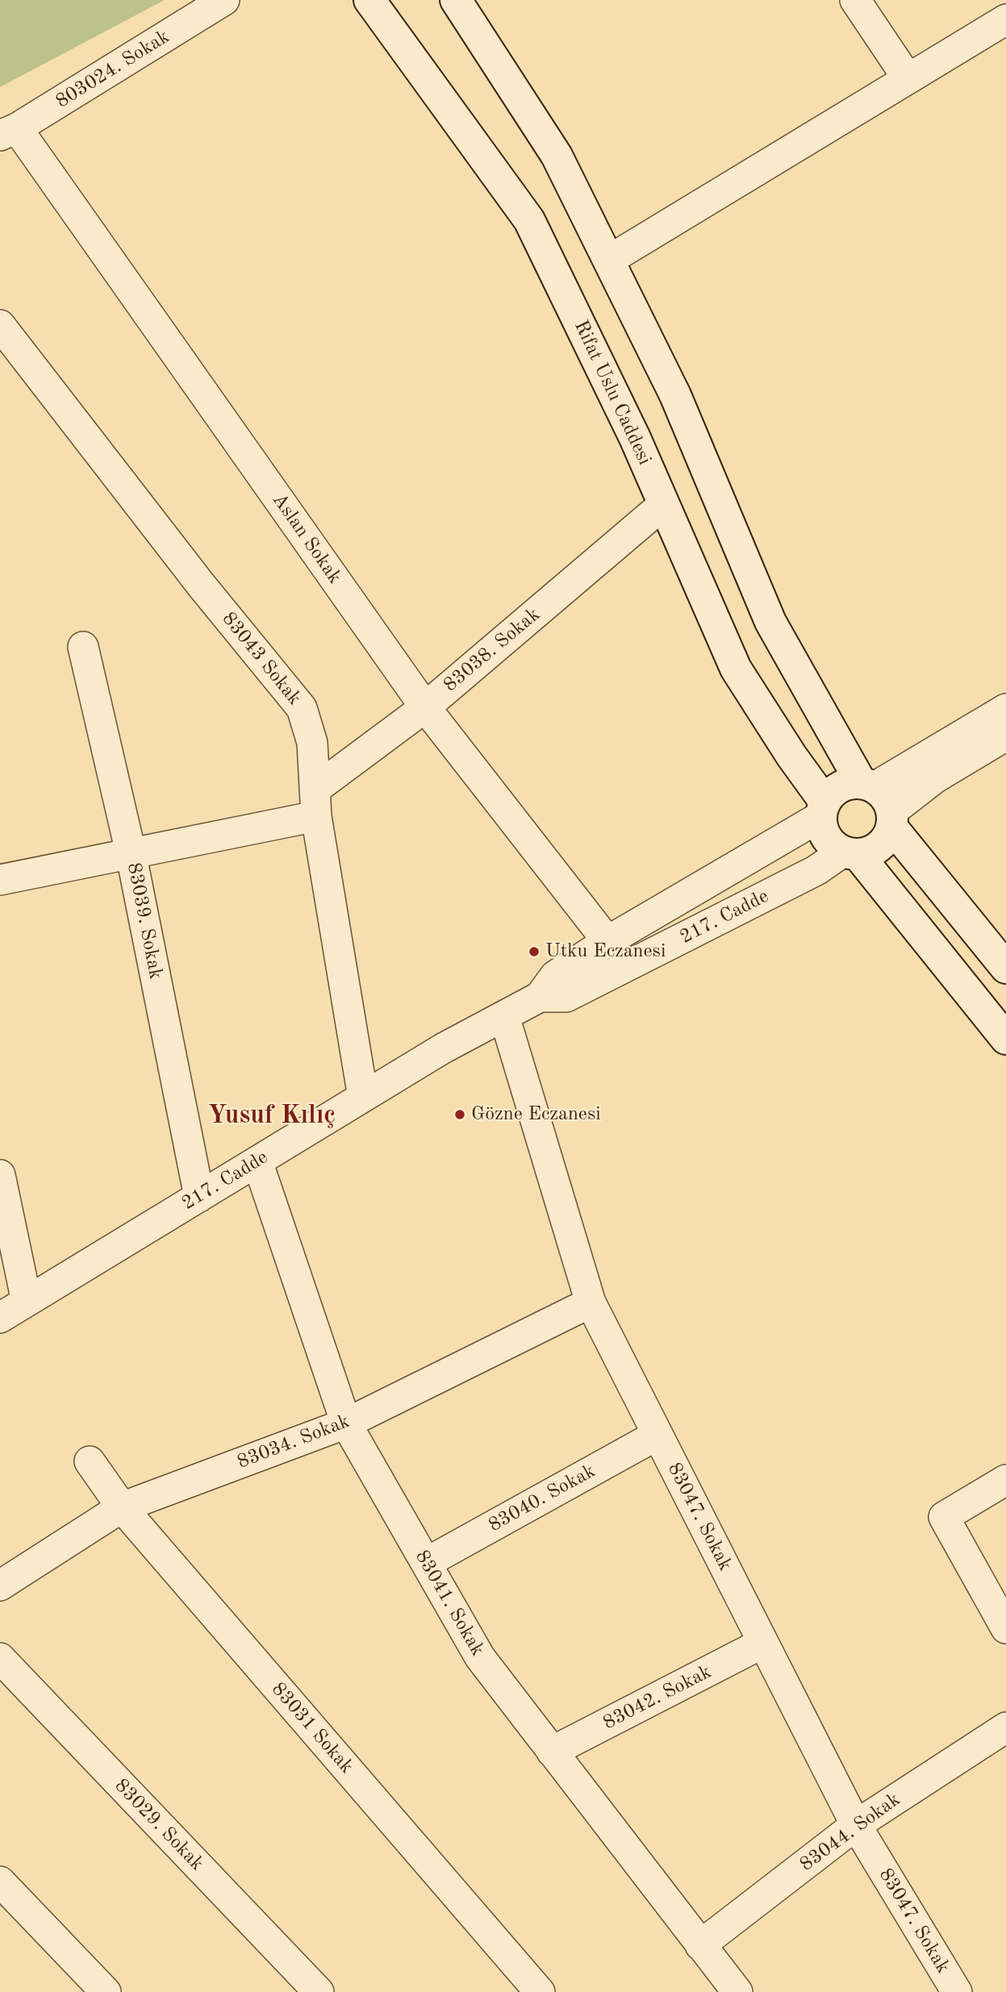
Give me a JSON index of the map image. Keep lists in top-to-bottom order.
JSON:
{
  "streets": {
    "main road": ["Rifat Uslu Caddesi"],
    "street": [
      "803024. Sokak",
      "Aslan Sokak",
      "83038. Sokak",
      "83043 Sokak",
      "217. Cadde",
      "83039. Sokak",
      "83034. Sokak",
      "83040. Sokak",
      "83047. Sokak",
      "83041. Sokak",
      "83042. Sokak",
      "83031 Sokak",
      "83029. Sokak",
      "83044. Sokak"
    ]
  },
  "crossings": [
    ["803024. Sokak", "Aslan Sokak"],
    ["Rifat Uslu Caddesi", "83038. Sokak"],
    ["Rifat Uslu Caddesi", "217. Cadde"],
    ["Aslan Sokak", "83038. Sokak"],
    ["Aslan Sokak", "217. Cadde"],
    ["83038. Sokak", "83043 Sokak"],
    ["83043 Sokak", "217. Cadde"],
    ["217. Cadde", "83039. Sokak"],
    ["217. Cadde", "83047. Sokak"],
    ["217. Cadde", "83041. Sokak"],
    ["83034. Sokak", "83047. Sokak"],
    ["83034. Sokak", "83041. Sokak"],
    ["83034. Sokak", "83031 Sokak"],
    ["83040. Sokak", "83047. Sokak"],
    ["83040. Sokak", "83041. Sokak"],
    ["83047. Sokak", "83042. Sokak"],
    ["83047. Sokak", "83044. Sokak"],
    ["83041. Sokak", "83042. Sokak"],
    ["83041. Sokak", "83044. Sokak"]
  ],
  "districts": ["Yusuf Kılıç"],
  "places": ["Utku Eczanesi", "Gözne Eczanesi"]
}
